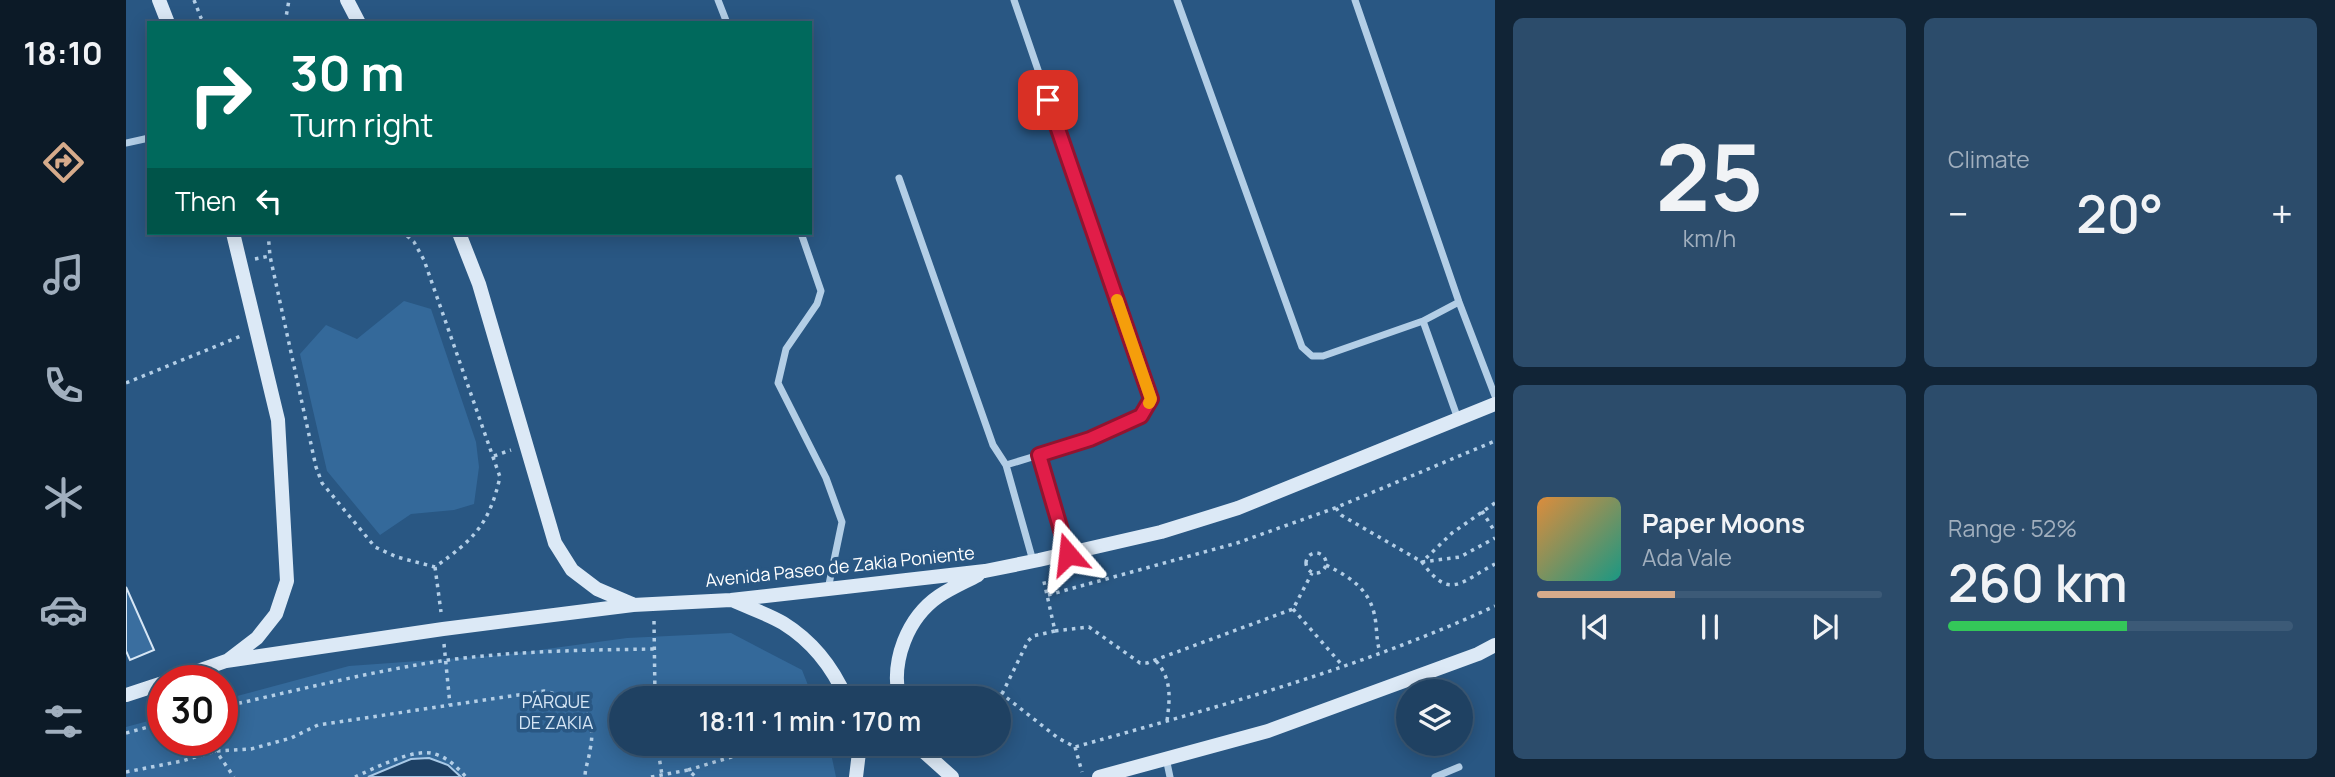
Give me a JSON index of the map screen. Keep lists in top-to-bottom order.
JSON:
{
  "streets": {
    "street": ["Avenida Paseo de Zakia Poniente"]
  },
  "parks": ["PARQUE DE ZAKIA"],
  "page": {
    "tabs": "18:10",
    "tile": [
      ["25", "km/h"],
      "Climate",
      ["Range · 52%", "260 km"]
    ],
    "turn": ["30 m", "Turn right"],
    "then": "Then",
    "heat": ["−", "20°", "+"],
    "song": ["Paper Moons", "Ada Vale"],
    "limit": "30",
    "trip": "18:11 · 1 min · 170 m"
  }
}
